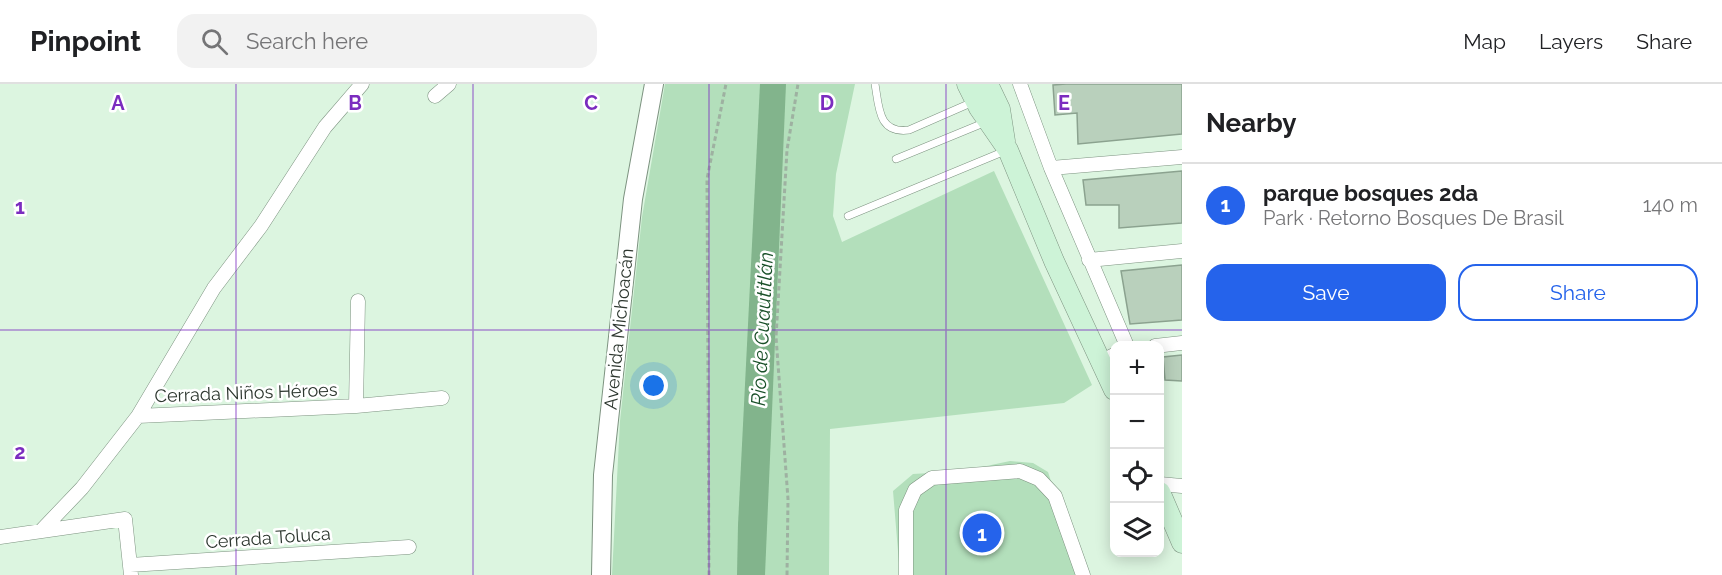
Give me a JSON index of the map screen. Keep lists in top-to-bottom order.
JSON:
{
  "streets": {
    "street": ["Avenida Michoacán", "Cerrada Niños Héroes", "Cerrada Toluca"]
  },
  "water": ["Rio de Cuautitlán"],
  "page": {
    "header": "Pinpoint",
    "search": "Search here",
    "nav": ["Map", "Layers", "Share"],
    "heading": "Nearby",
    "list": [
      {
        "mark": "1",
        "name": "parque bosques 2da",
        "note": "Park · Retorno Bosques De Brasil",
        "value": "140 m"
      }
    ],
    "buttons": ["Save", "Share"],
    "map_buttons": ["+", "−"],
    "pins": "1"
  },
  "grid": {
    "columns": [
      "A",
      "B",
      "C",
      "D",
      "E"
    ],
    "rows": ["1", "2"]
  }
}
